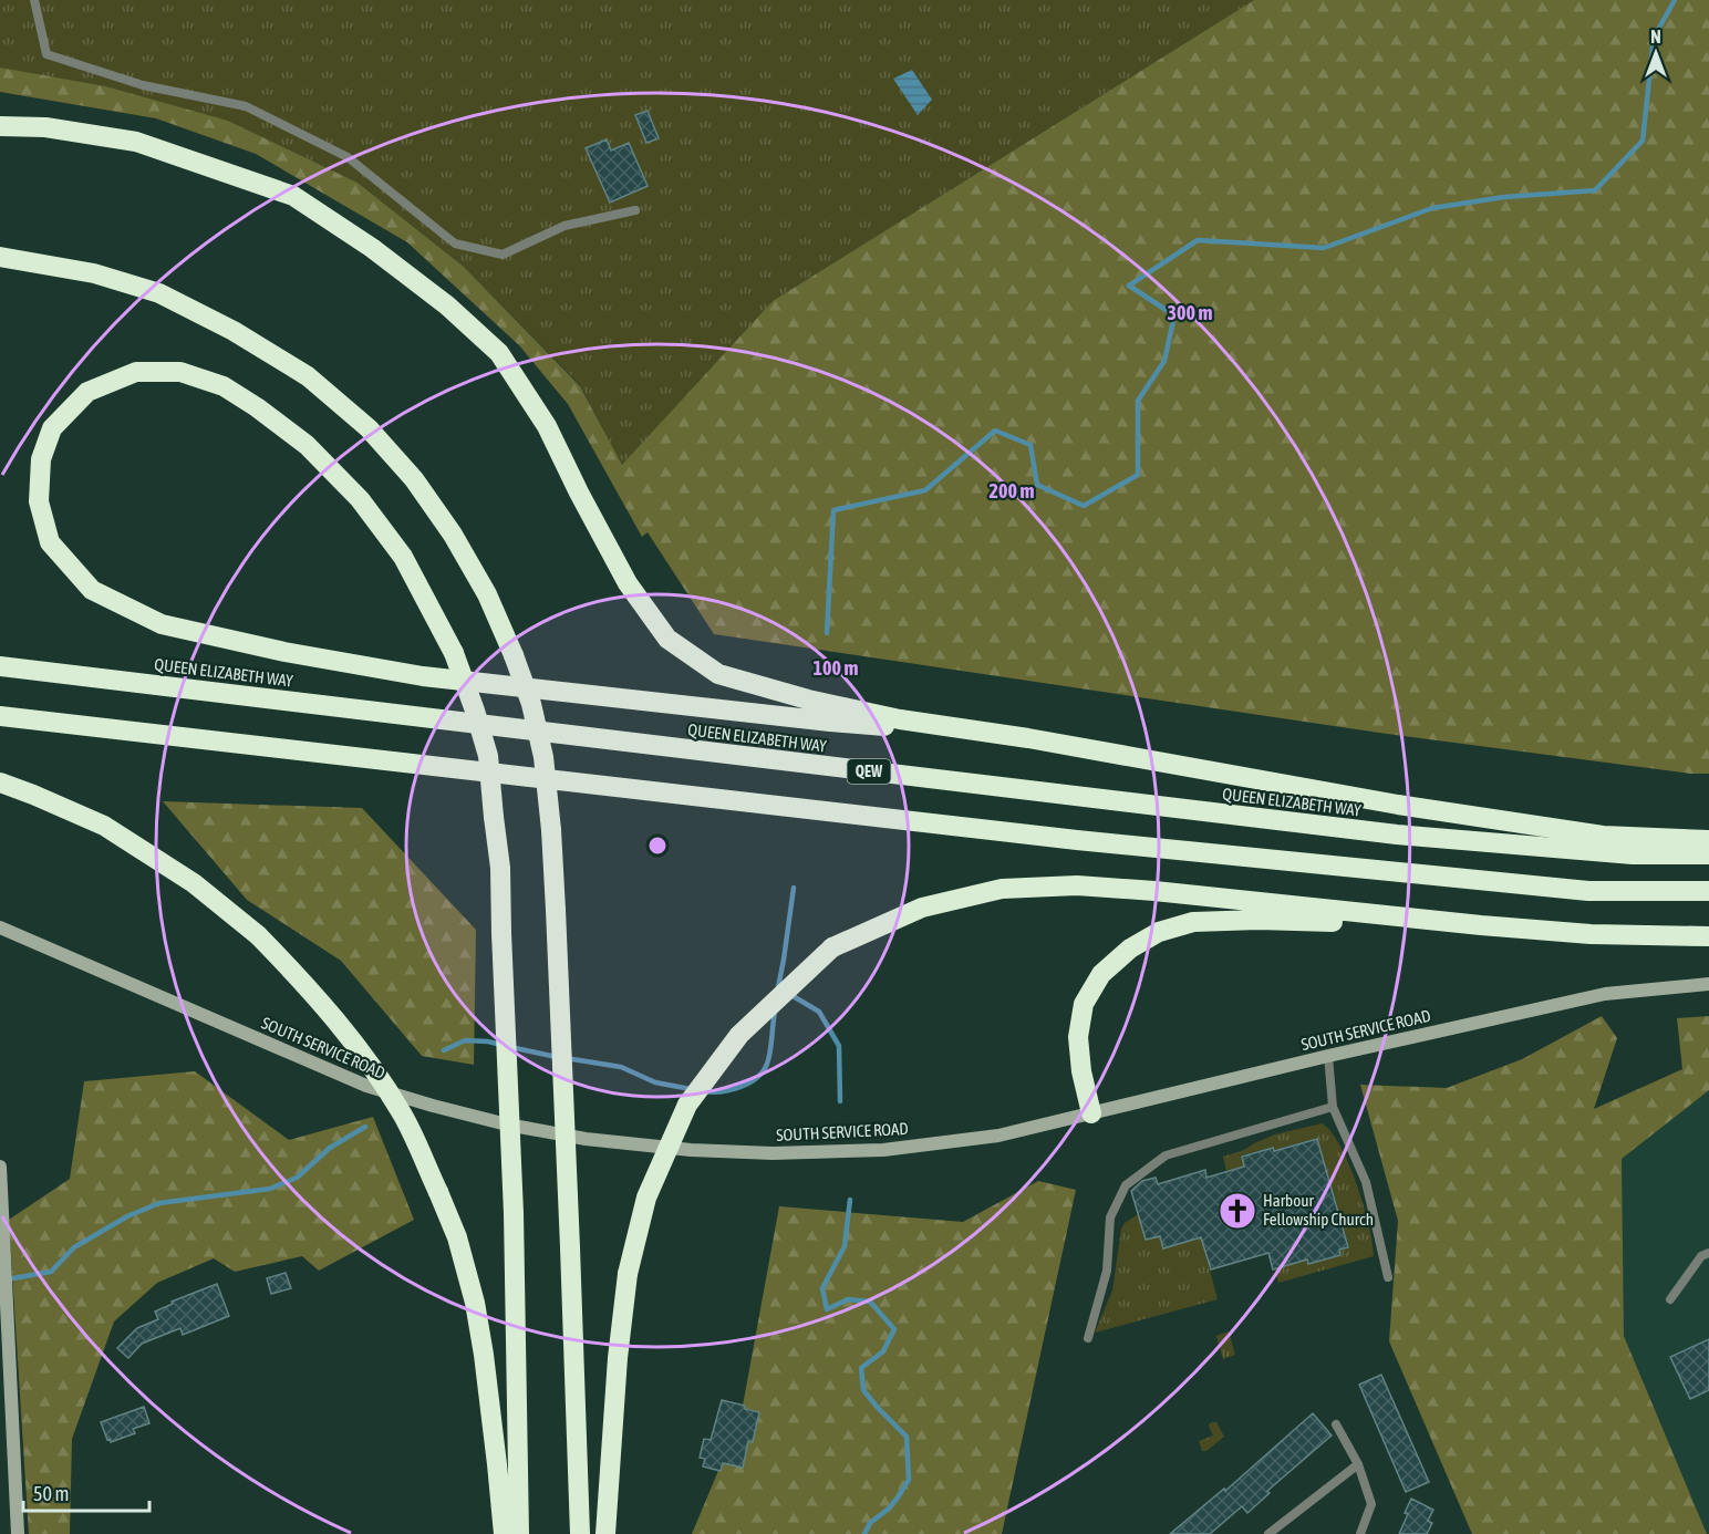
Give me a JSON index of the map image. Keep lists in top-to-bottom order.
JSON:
{
  "streets": {
    "highway": ["QUEEN ELIZABETH WAY", "QEW"],
    "main road": ["SOUTH SERVICE ROAD"]
  },
  "places": {
    "church": ["Harbour Fellowship Church"]
  },
  "scale_bar": "50 m",
  "north": "top",
  "rings": ["300 m", "200 m", "100 m"]
}
